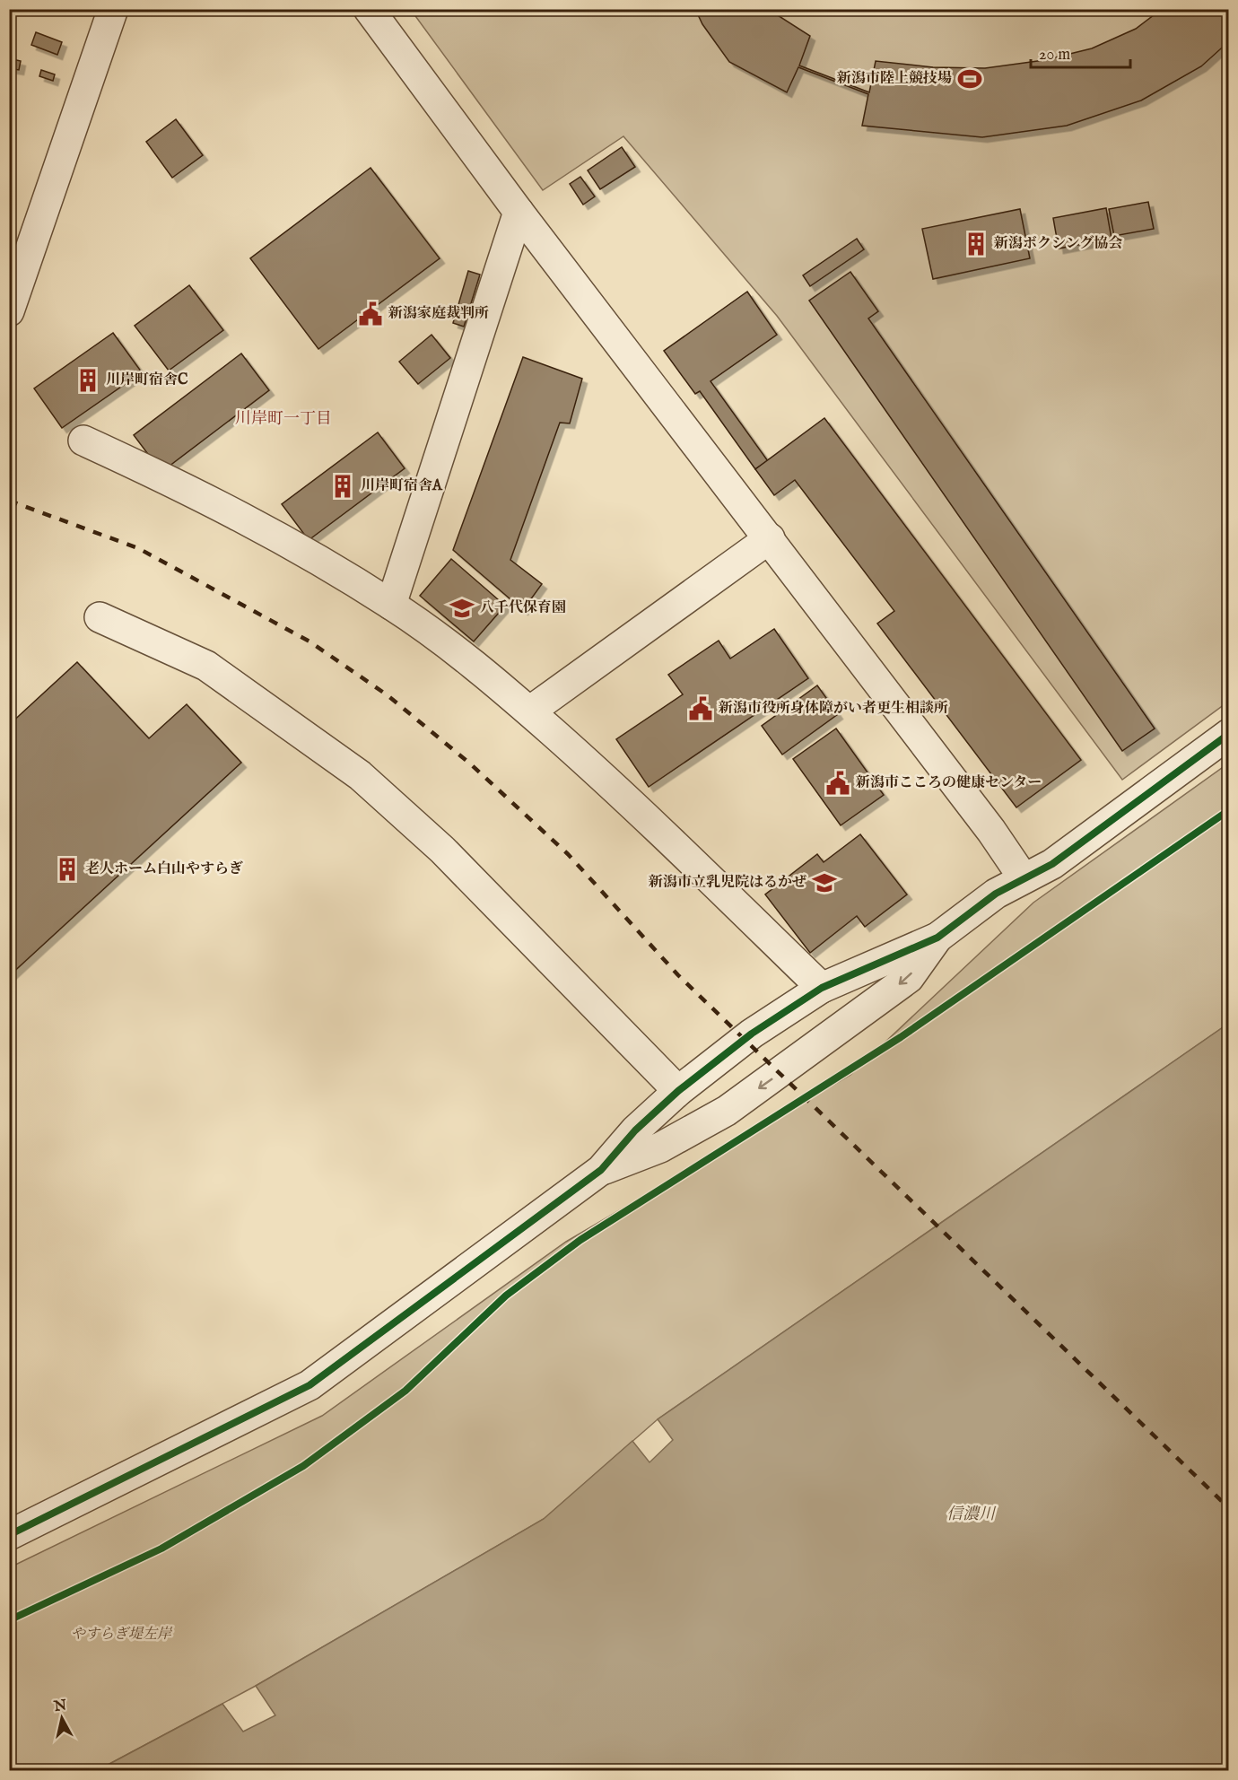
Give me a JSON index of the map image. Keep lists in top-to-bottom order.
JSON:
{
  "districts": ["川岸町一丁目"],
  "water": ["信濃川"],
  "parks": ["やすらぎ堤左岸"],
  "places": {
    "sports": ["新潟市陸上競技場"],
    "building": [
      "新潟ボクシング協会",
      "川岸町宿舎C",
      "川岸町宿舎A",
      "老人ホーム白山やすらぎ"
    ],
    "public building": ["新潟家庭裁判所", "新潟市役所身体障がい者更生相談所", "新潟市こころの健康センター"],
    "school or university": ["八千代保育園", "新潟市立乳児院はるかぜ"]
  },
  "scale_bar": "20 m",
  "north": "top"
}
